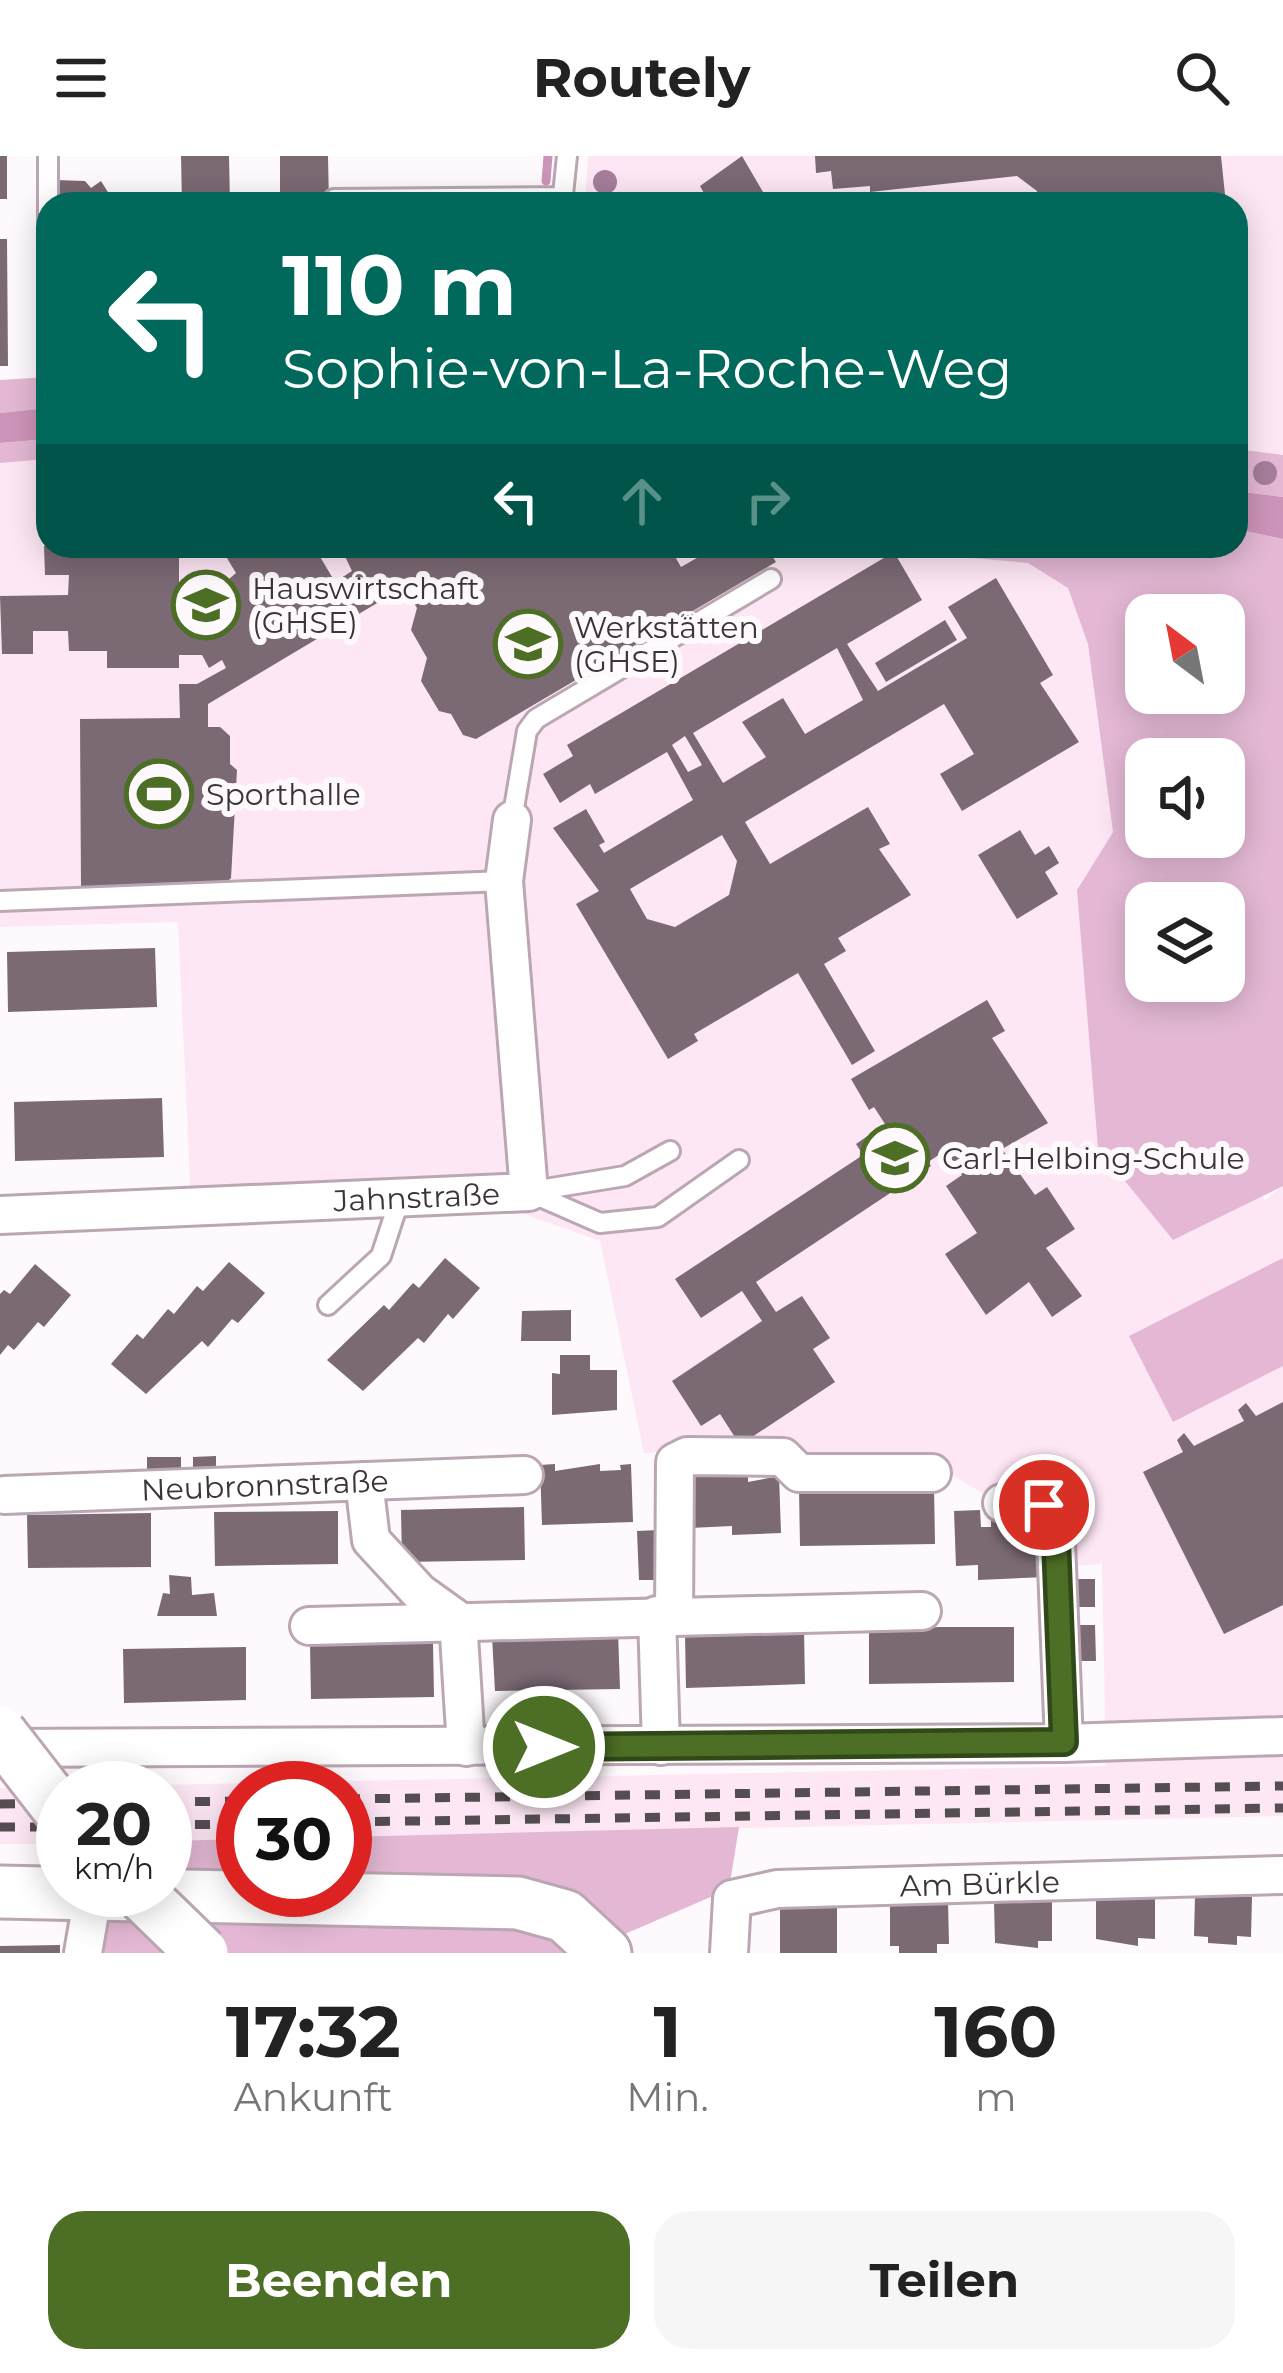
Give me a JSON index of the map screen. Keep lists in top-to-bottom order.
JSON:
{
  "streets": {
    "street": ["Jahnstraße", "Neubronnstraße", "Am Bürkle"]
  },
  "places": {
    "school or university": ["Hauswirtschaft (GHSE)", "Werkstätten (GHSE)", "Carl-Helbing-Schule"],
    "sports": ["Sporthalle"]
  },
  "north": "top left",
  "page": {
    "header": "Routely",
    "turn": ["110 m", "Sophie-von-La-Roche-Weg"],
    "speed": "20 km/h",
    "limit": "30",
    "eta": [
      "17:32",
      "Ankunft",
      "1",
      "Min.",
      "160",
      "m"
    ],
    "buttons": ["Beenden", "Teilen"]
  }
}
